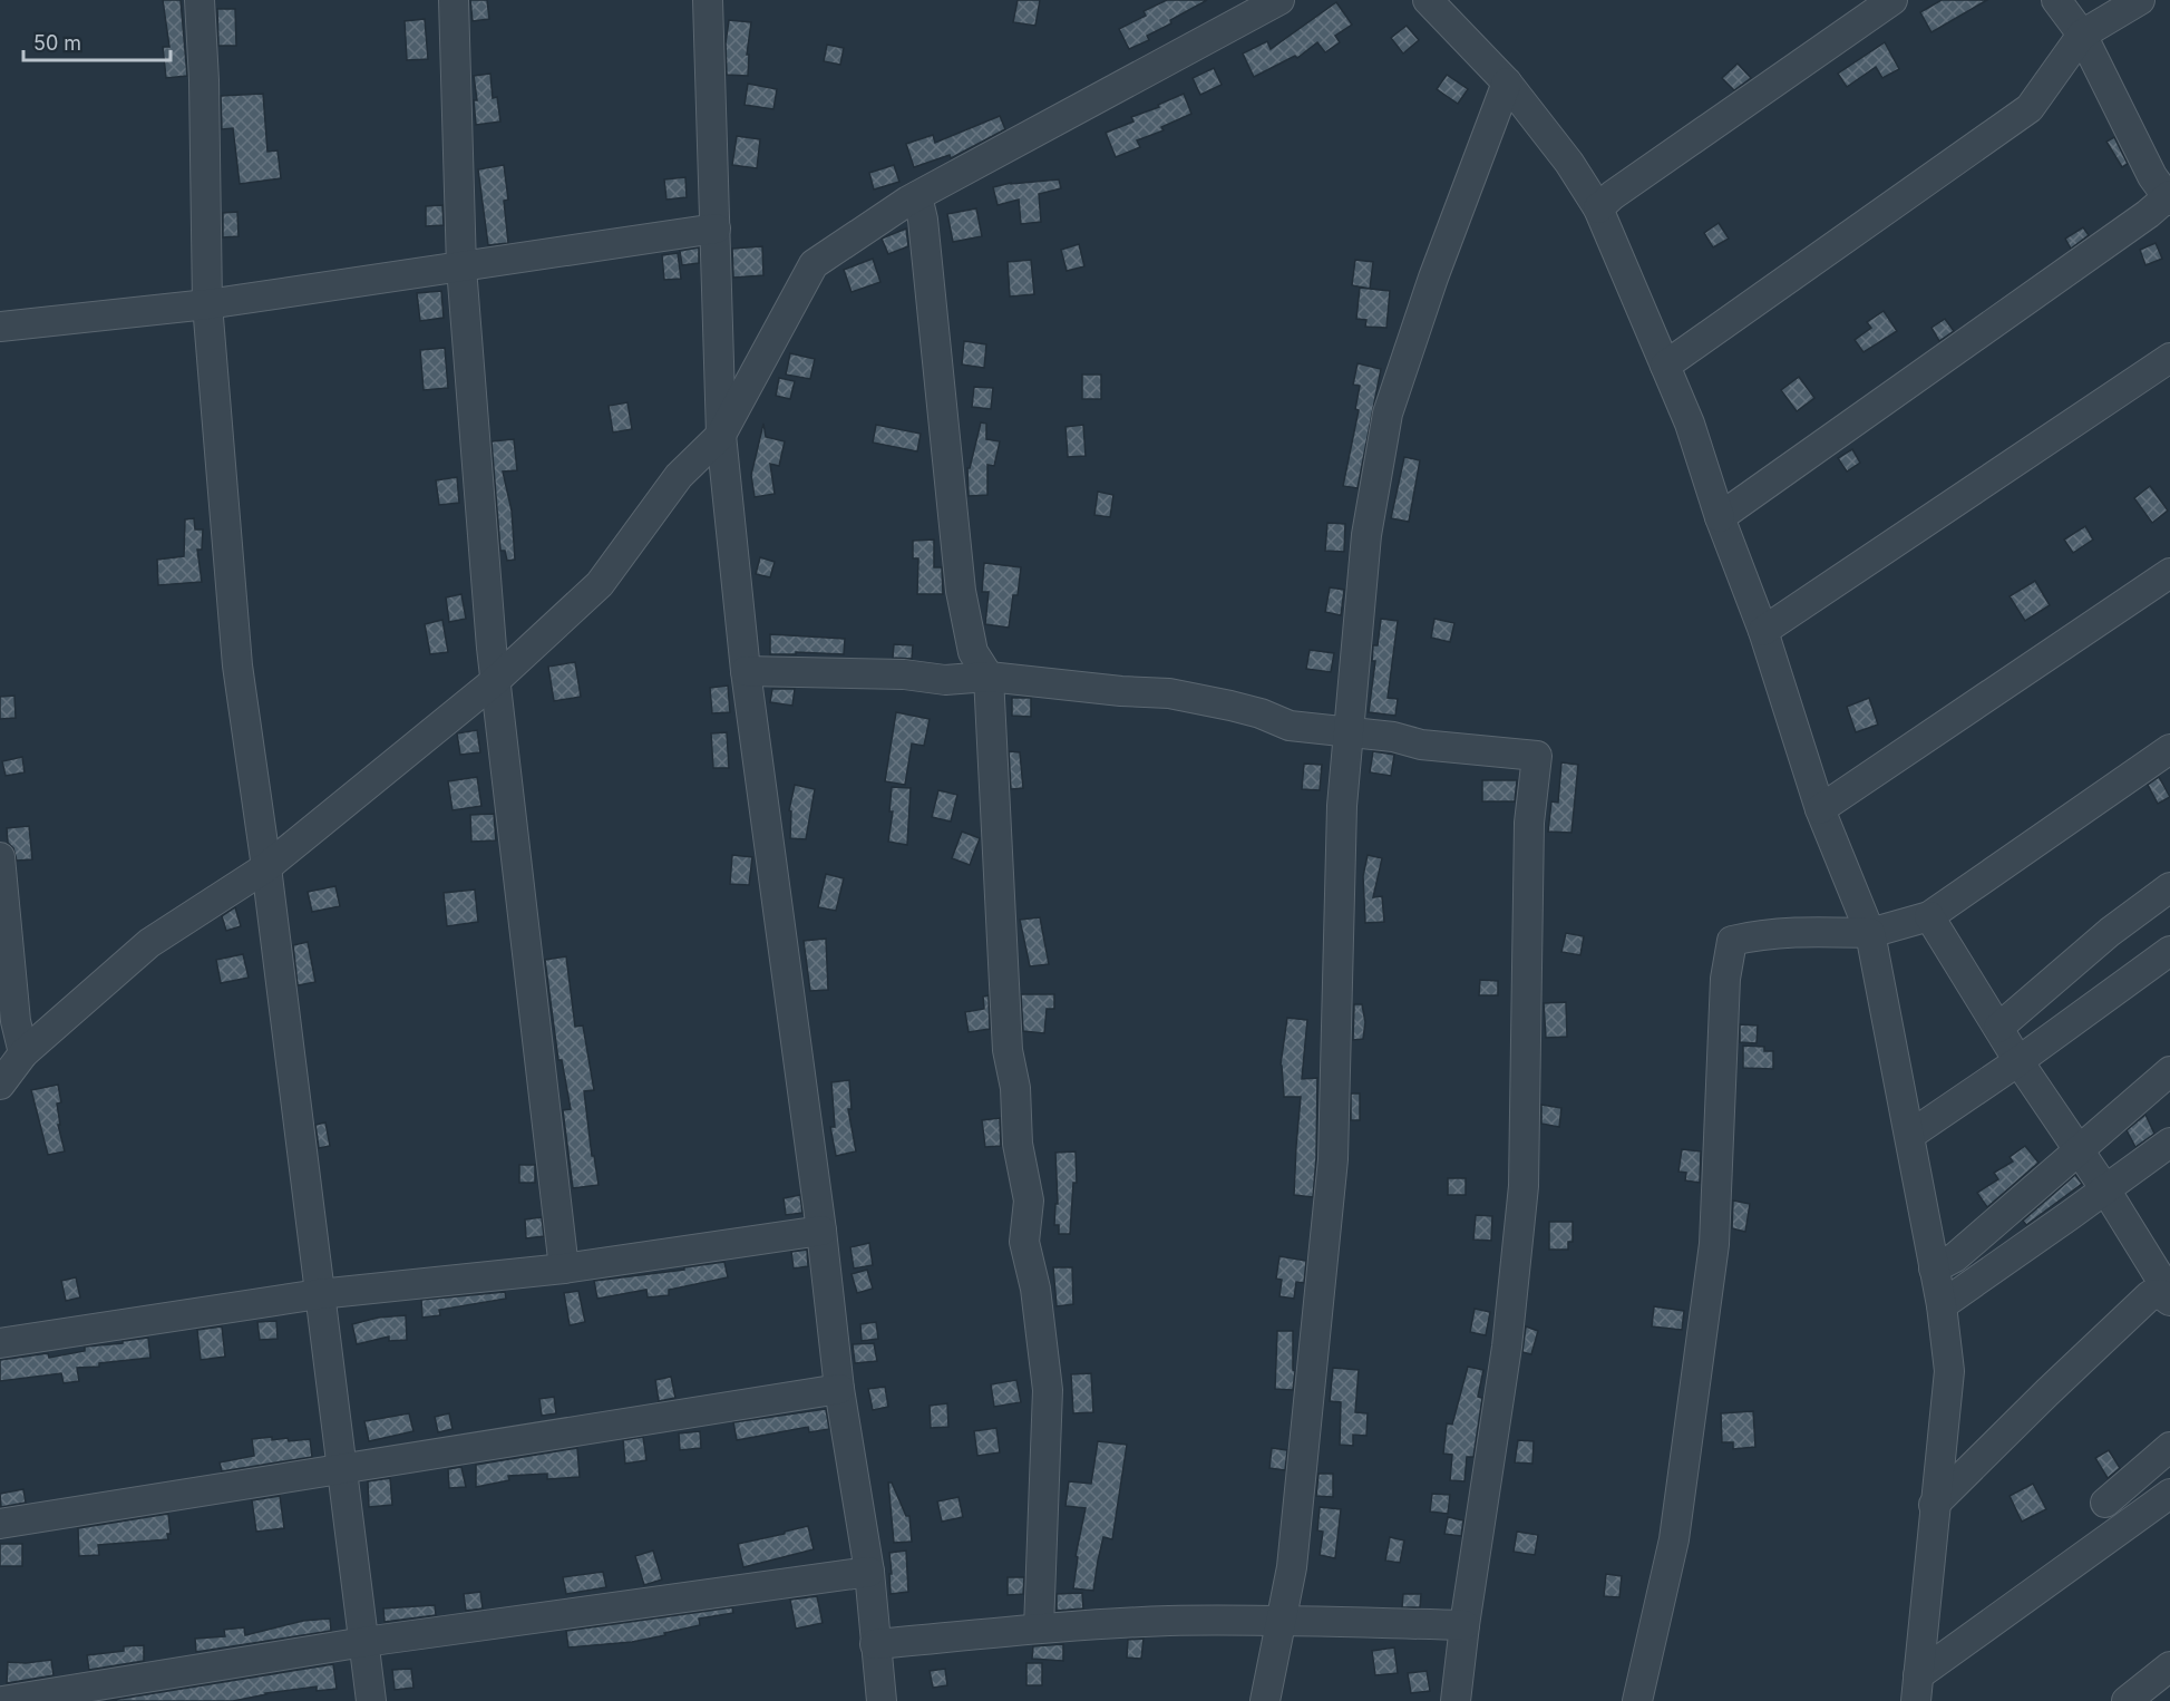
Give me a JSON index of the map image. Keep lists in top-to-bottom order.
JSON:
{
  "scale_bar": "50 m"
}
